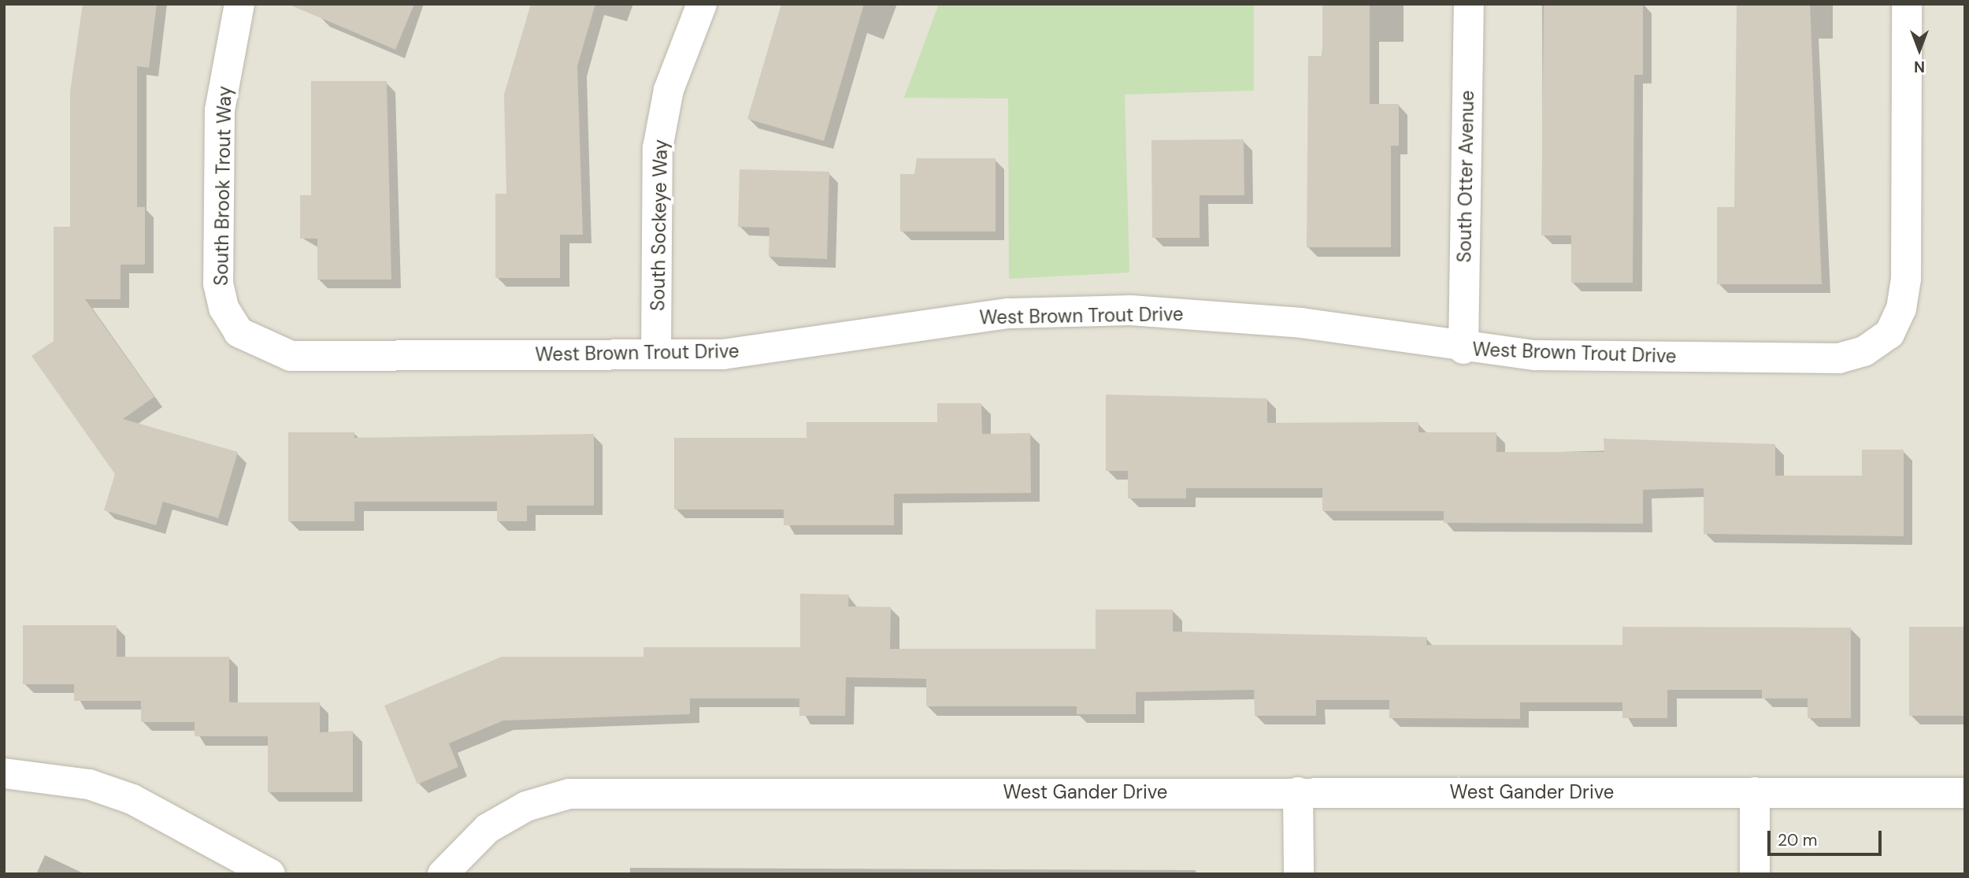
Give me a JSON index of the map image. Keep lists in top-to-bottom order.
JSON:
{
  "streets": {
    "street": [
      "South Otter Avenue",
      "South Brook Trout Way",
      "South Sockeye Way",
      "West Brown Trout Drive",
      "West Gander Drive"
    ]
  },
  "crossings": [
    ["South Otter Avenue", "West Brown Trout Drive"],
    ["South Brook Trout Way", "West Brown Trout Drive"],
    ["South Sockeye Way", "West Brown Trout Drive"]
  ],
  "scale_bar": "20 m",
  "north": "bottom"
}
